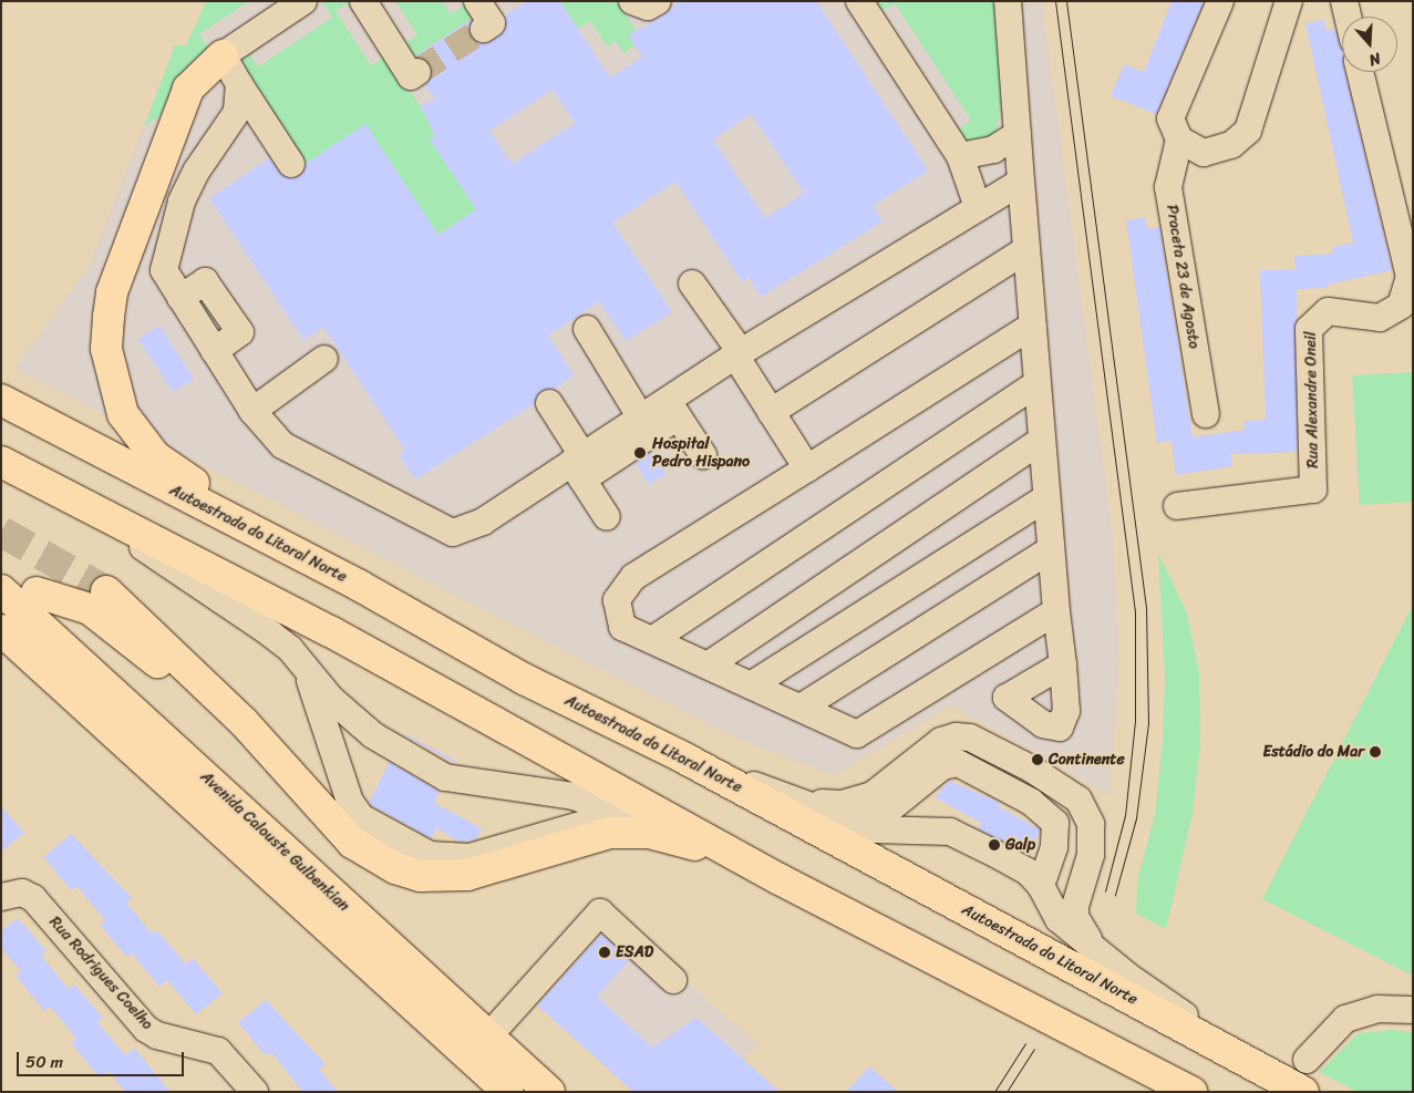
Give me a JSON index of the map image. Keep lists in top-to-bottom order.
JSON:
{
  "streets": {
    "main road": ["Autoestrada do Litoral Norte", "Avenida Calouste Gulbenkian"],
    "street": ["Praceta 23 de Agosto", "Rua Alexandre Oneil", "Rua Rodrigues Coelho"]
  },
  "places": [
    "Hospital Pedro Hispano",
    "Estádio do Mar",
    "Continente",
    "Galp",
    "ESAD"
  ],
  "scale_bar": "50 m",
  "north": "bottom"
}
